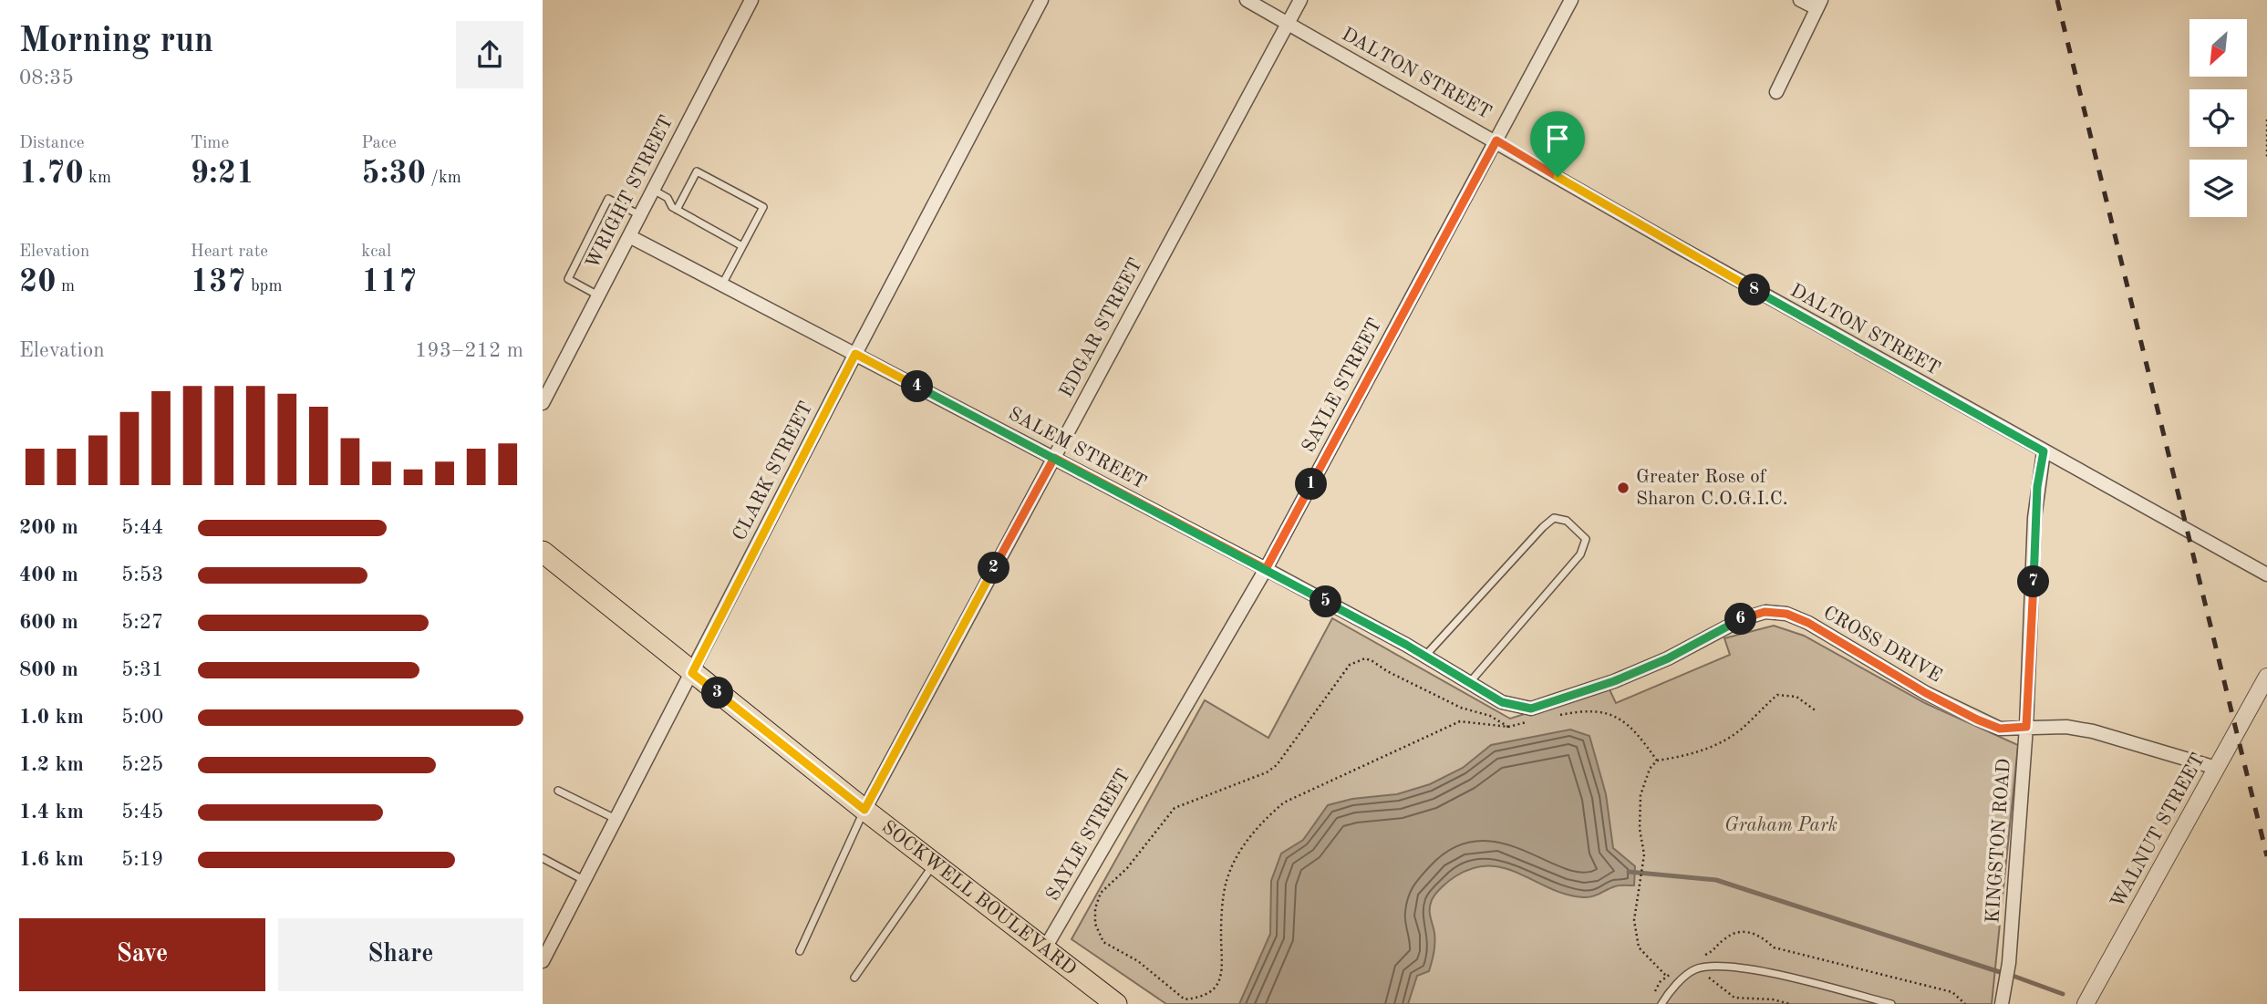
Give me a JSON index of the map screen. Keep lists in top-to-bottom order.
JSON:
{
  "streets": {
    "main road": ["SOCKWELL BOULEVARD"],
    "street": [
      "DALTON STREET",
      "WRIGHT STREET",
      "EDGAR STREET",
      "SAYLE STREET",
      "SALEM STREET",
      "CLARK STREET",
      "CROSS DRIVE",
      "WALNUT STREET",
      "KINGSTON ROAD"
    ]
  },
  "crossings": [
    ["DALTON STREET", "EDGAR STREET"],
    ["DALTON STREET", "SAYLE STREET"],
    ["DALTON STREET", "KINGSTON ROAD"],
    ["WRIGHT STREET", "SALEM STREET"],
    ["EDGAR STREET", "SALEM STREET"],
    ["EDGAR STREET", "SOCKWELL BOULEVARD"],
    ["SAYLE STREET", "SALEM STREET"],
    ["SAYLE STREET", "SOCKWELL BOULEVARD"],
    ["SALEM STREET", "CLARK STREET"],
    ["SALEM STREET", "CROSS DRIVE"],
    ["CLARK STREET", "SOCKWELL BOULEVARD"],
    ["CROSS DRIVE", "WALNUT STREET"],
    ["CROSS DRIVE", "KINGSTON ROAD"]
  ],
  "parks": ["Graham Park"],
  "places": ["Greater Rose of Sharon C.O.G.I.C."],
  "north": "bottom left",
  "page": {
    "heading": ["Morning run", "08:35"],
    "stats": [
      ["Distance", "1.70 km"],
      ["Time", "9:21"],
      ["Pace", "5:30 /km"],
      ["Elevation", "20 m"],
      ["Heart rate", "137 bpm"],
      ["kcal", "117"]
    ],
    "pins": [
      "8",
      "4",
      "1",
      "2",
      "7",
      "5",
      "6",
      "3"
    ],
    "chart": ["Elevation", "193–212 m"],
    "list": [
      {
        "name": "200 m",
        "note": "5:44"
      },
      {
        "name": "400 m",
        "note": "5:53"
      },
      {
        "name": "600 m",
        "note": "5:27"
      },
      {
        "name": "800 m",
        "note": "5:31"
      },
      {
        "name": "1.0 km",
        "note": "5:00"
      },
      {
        "name": "1.2 km",
        "note": "5:25"
      },
      {
        "name": "1.4 km",
        "note": "5:45"
      },
      {
        "name": "1.6 km",
        "note": "5:19"
      }
    ],
    "buttons": ["Save", "Share"]
  }
}
